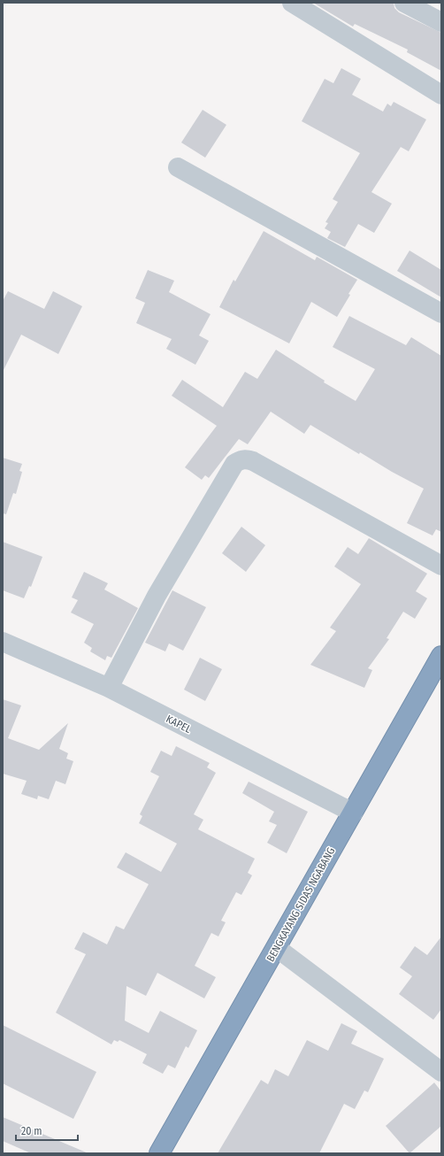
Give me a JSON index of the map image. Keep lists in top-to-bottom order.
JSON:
{
  "streets": {
    "highway": ["BENGKAYANG SIDAS NGABANG"],
    "street": ["KAPEL"]
  },
  "crossings": [
    ["KAPEL", "BENGKAYANG SIDAS NGABANG"]
  ],
  "scale_bar": "20 m"
}
